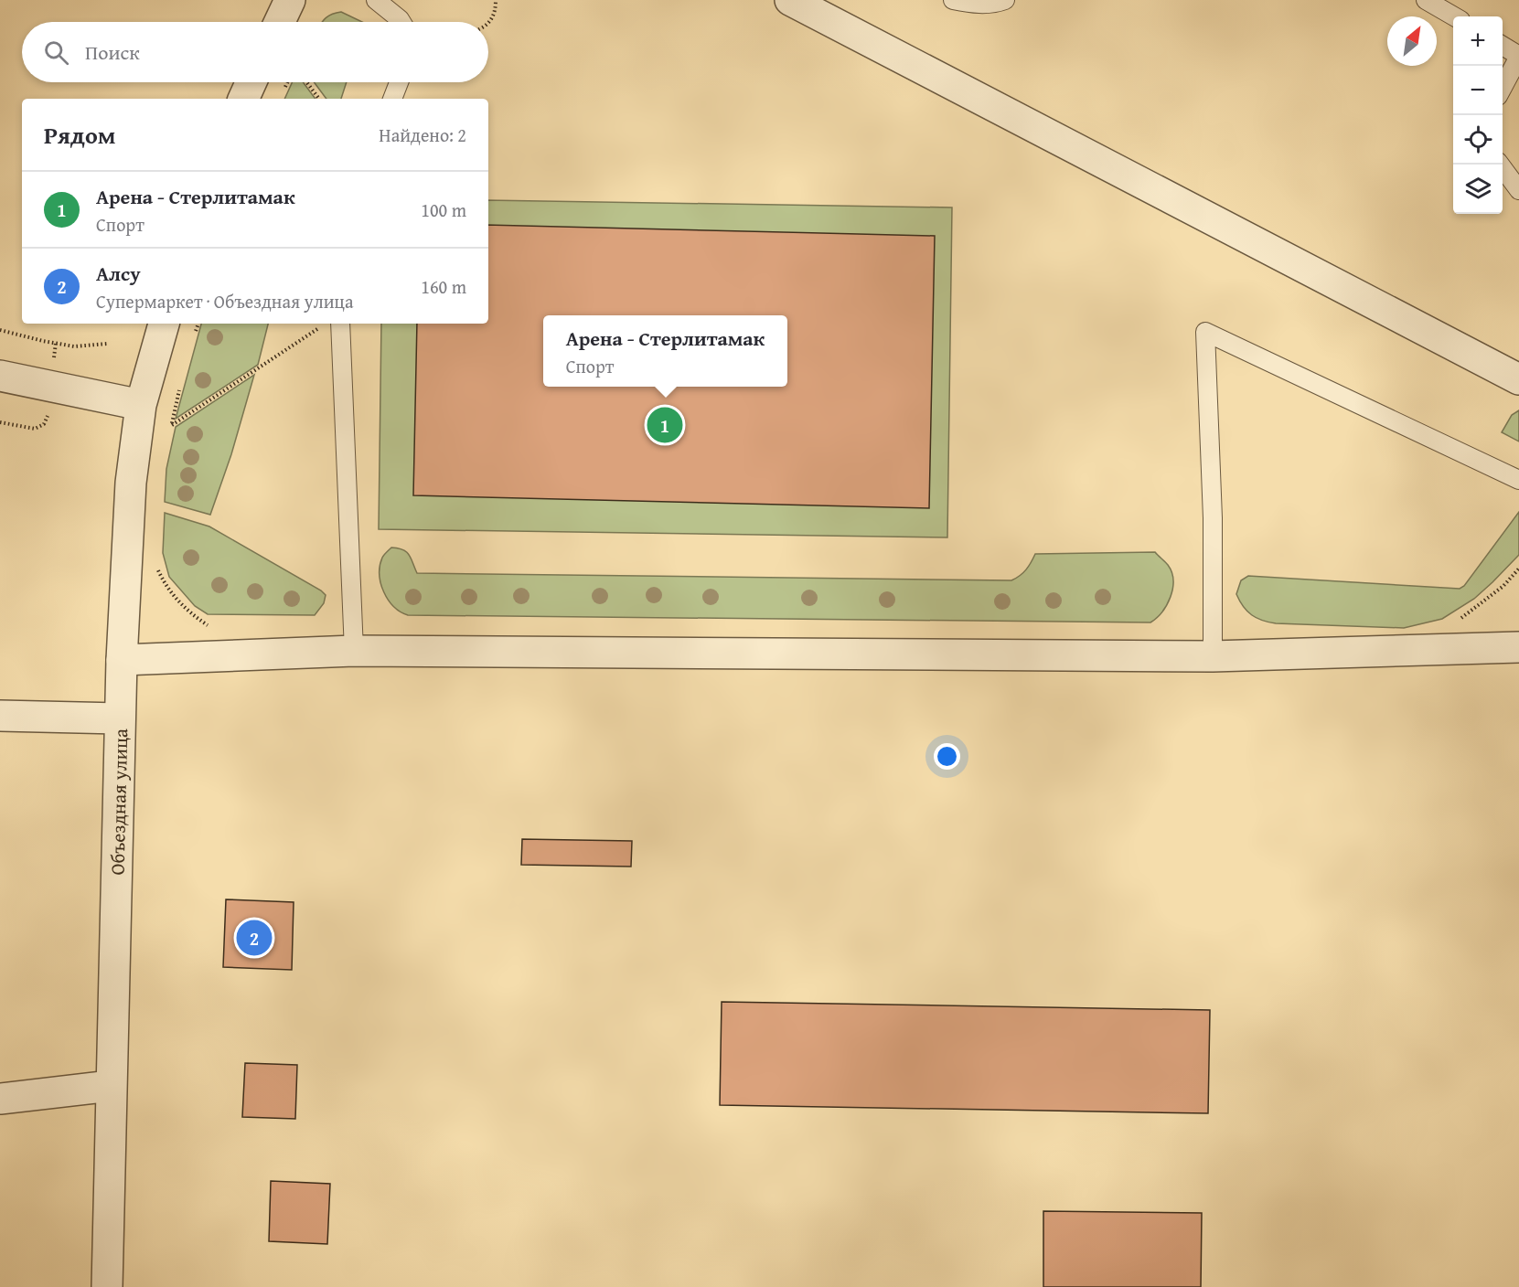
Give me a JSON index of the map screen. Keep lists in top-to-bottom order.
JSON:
{
  "streets": {
    "street": ["Объездная улица"]
  },
  "north": "top right",
  "page": {
    "map_buttons": ["+", "−"],
    "search": "Поиск",
    "heading": ["Рядом", "Найдено: 2"],
    "list": [
      {
        "mark": "1",
        "name": "Арена - Стерлитамак",
        "note": "Спорт",
        "value": "100 m"
      },
      {
        "mark": "2",
        "name": "Алсу",
        "note": "Супермаркет · Объездная улица",
        "value": "160 m"
      }
    ],
    "popup": ["Арена - Стерлитамак", "Спорт"],
    "pins": ["1", "2"]
  }
}
